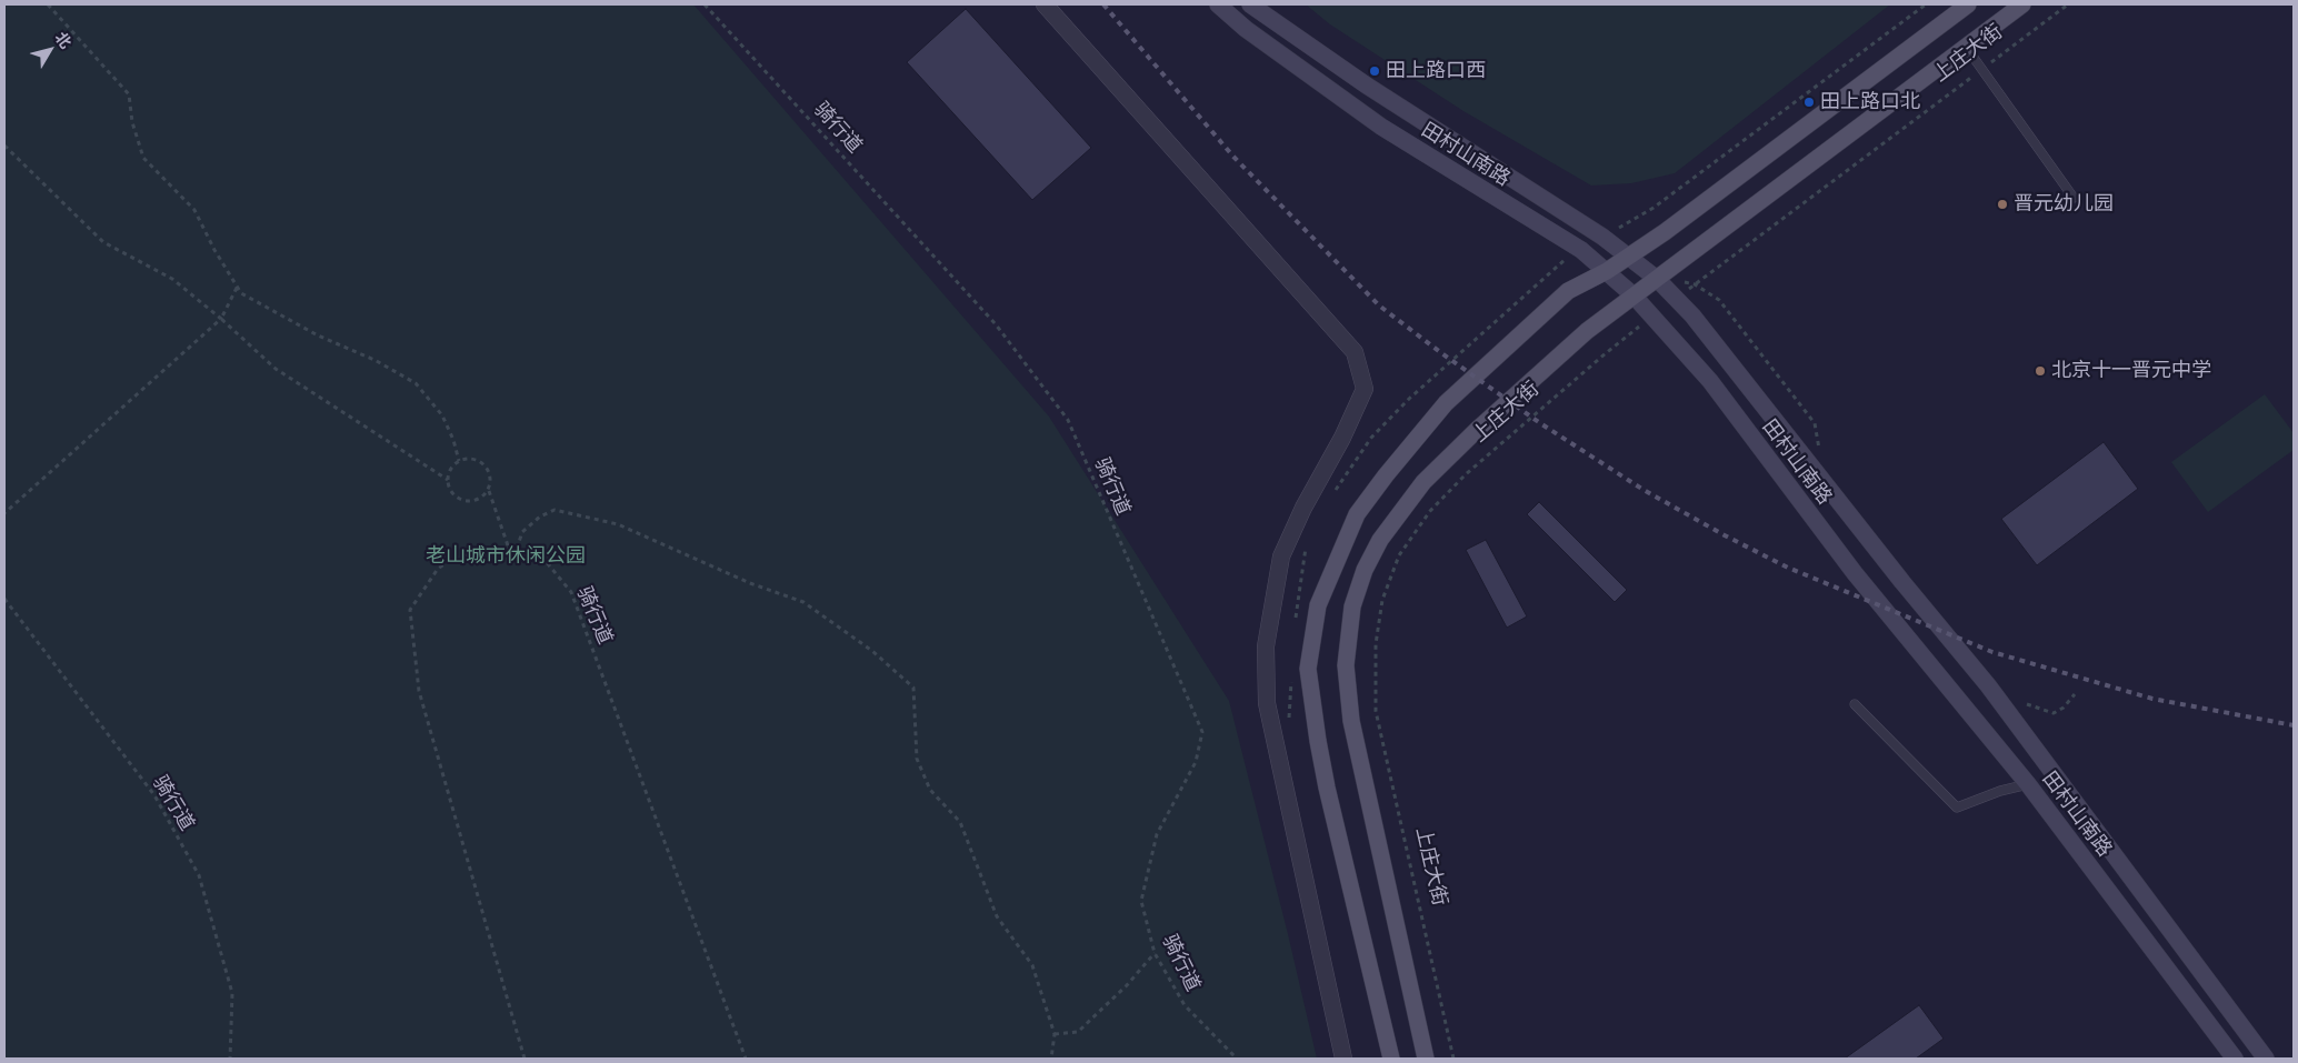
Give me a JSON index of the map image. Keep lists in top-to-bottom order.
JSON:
{
  "streets": {
    "main road": ["上庄大街", "田村山南路"],
    "path": ["骑行道"]
  },
  "crossings": [
    ["上庄大街", "田村山南路"]
  ],
  "parks": ["老山城市休闲公园"],
  "places": [
    "田上路口西",
    "田上路口北",
    "晋元幼儿园",
    "北京十一晋元中学"
  ],
  "north": "top right"
}
